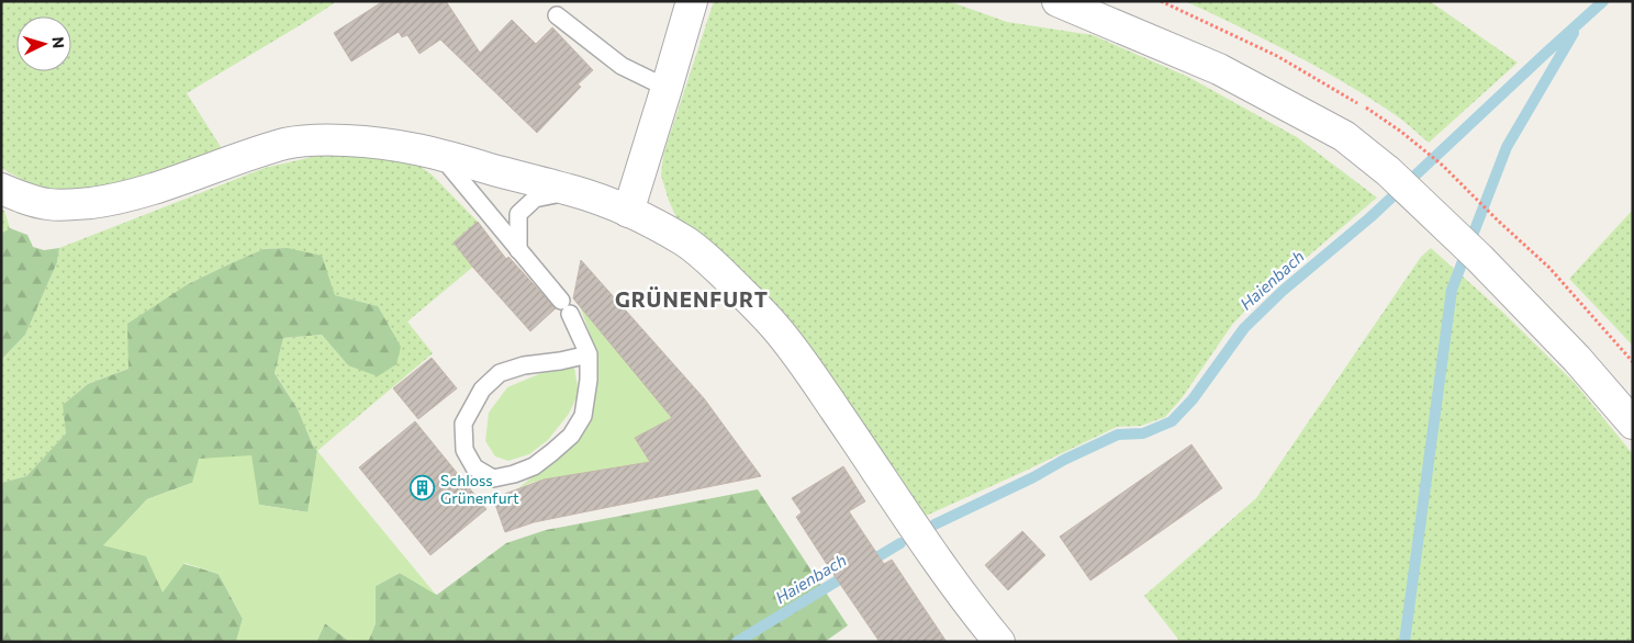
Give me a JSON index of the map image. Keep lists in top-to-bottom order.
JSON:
{
  "districts": ["GRÜNENFURT"],
  "water": ["Haienbach"],
  "places": {
    "building": ["Schloss Grünenfurt"]
  },
  "north": "right"
}
